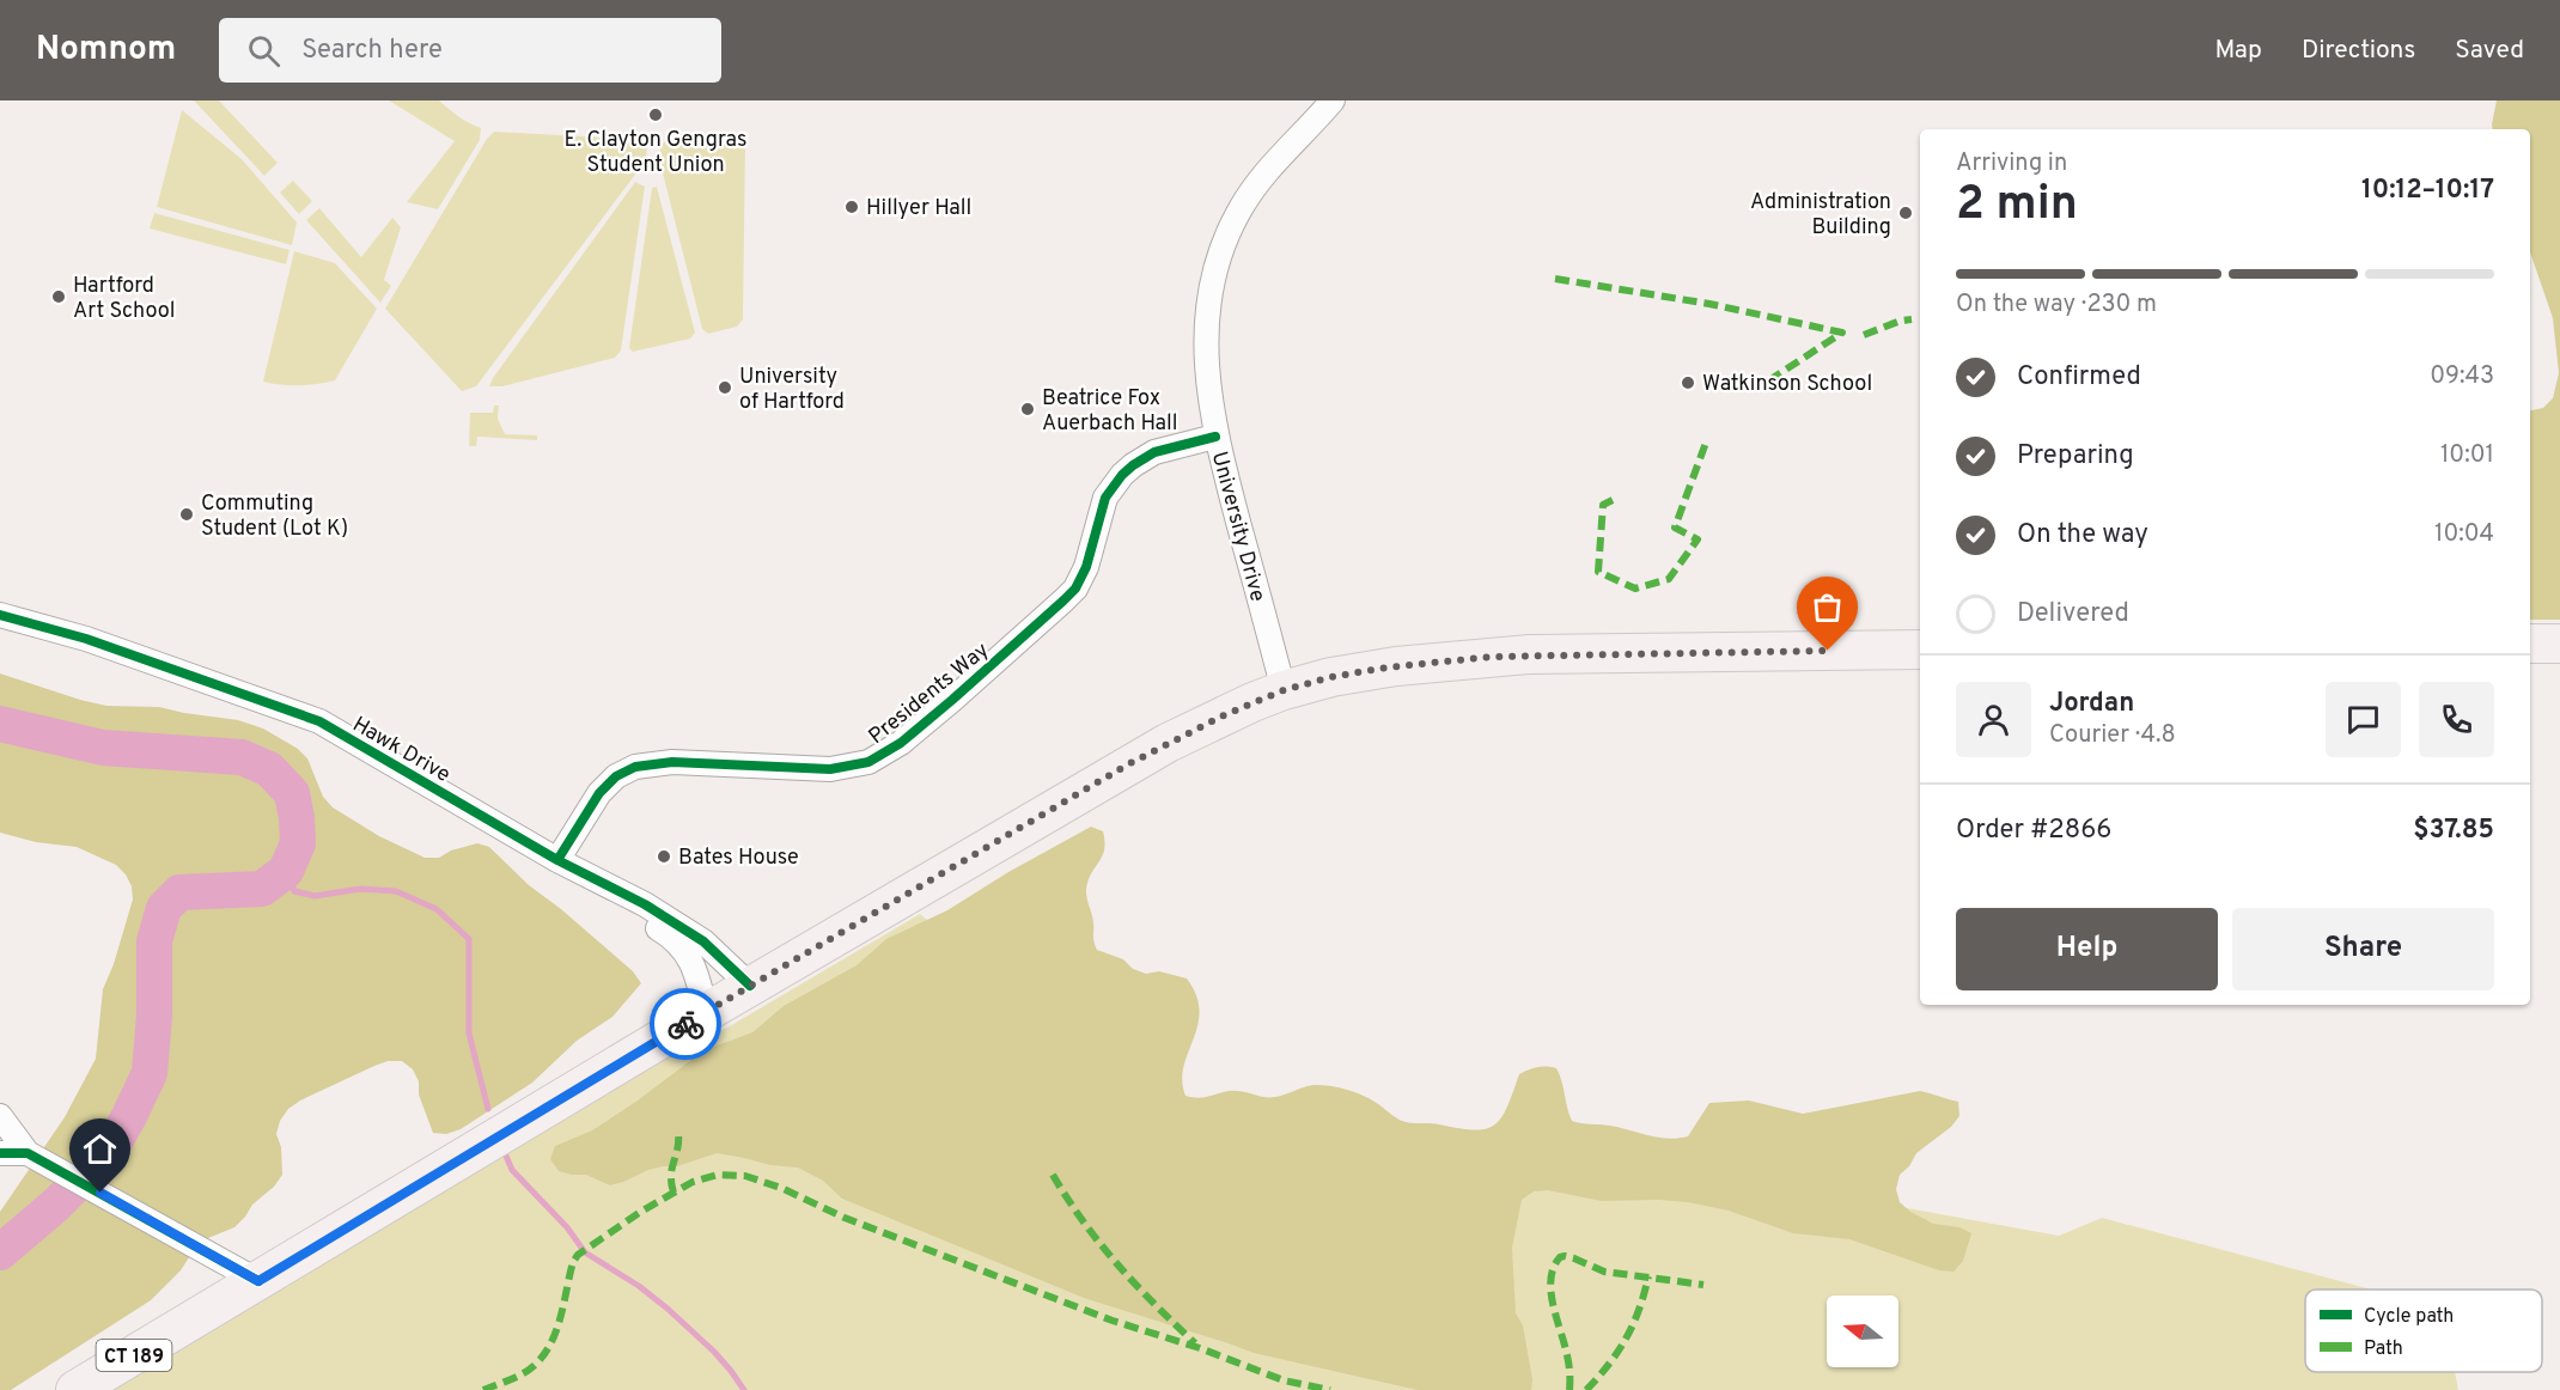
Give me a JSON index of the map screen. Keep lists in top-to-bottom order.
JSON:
{
  "streets": {
    "main road": ["CT 189"],
    "street": ["University Drive", "Presidents Way", "Hawk Drive"]
  },
  "crossings": [
    ["University Drive", "Presidents Way"],
    ["University Drive", "CT 189"],
    ["Presidents Way", "Hawk Drive"],
    ["Hawk Drive", "CT 189"]
  ],
  "places": [
    "E. Clayton Gengras Student Union",
    "Hillyer Hall",
    "Administration Building",
    "Hartford Art School",
    "Watkinson School",
    "University of Hartford",
    "Beatrice Fox Auerbach Hall",
    "Commuting Student (Lot K)",
    "Bates House"
  ],
  "legend": ["Cycle path", "Path"],
  "north": "left",
  "page": {
    "header": "Nomnom",
    "search": "Search here",
    "nav": ["Map", "Directions", "Saved"],
    "heading": ["2 min", "Arriving in", "10:12–10:17"],
    "panel": [
      "Jordan",
      "Courier · 4.8",
      "Order #2866",
      "$37.85"
    ],
    "bar": "On the way · 230 m",
    "list": [
      ["Confirmed", "09:43"],
      ["Preparing", "10:01"],
      ["On the way", "10:04"],
      "Delivered"
    ],
    "buttons": ["Help", "Share"]
  }
}
